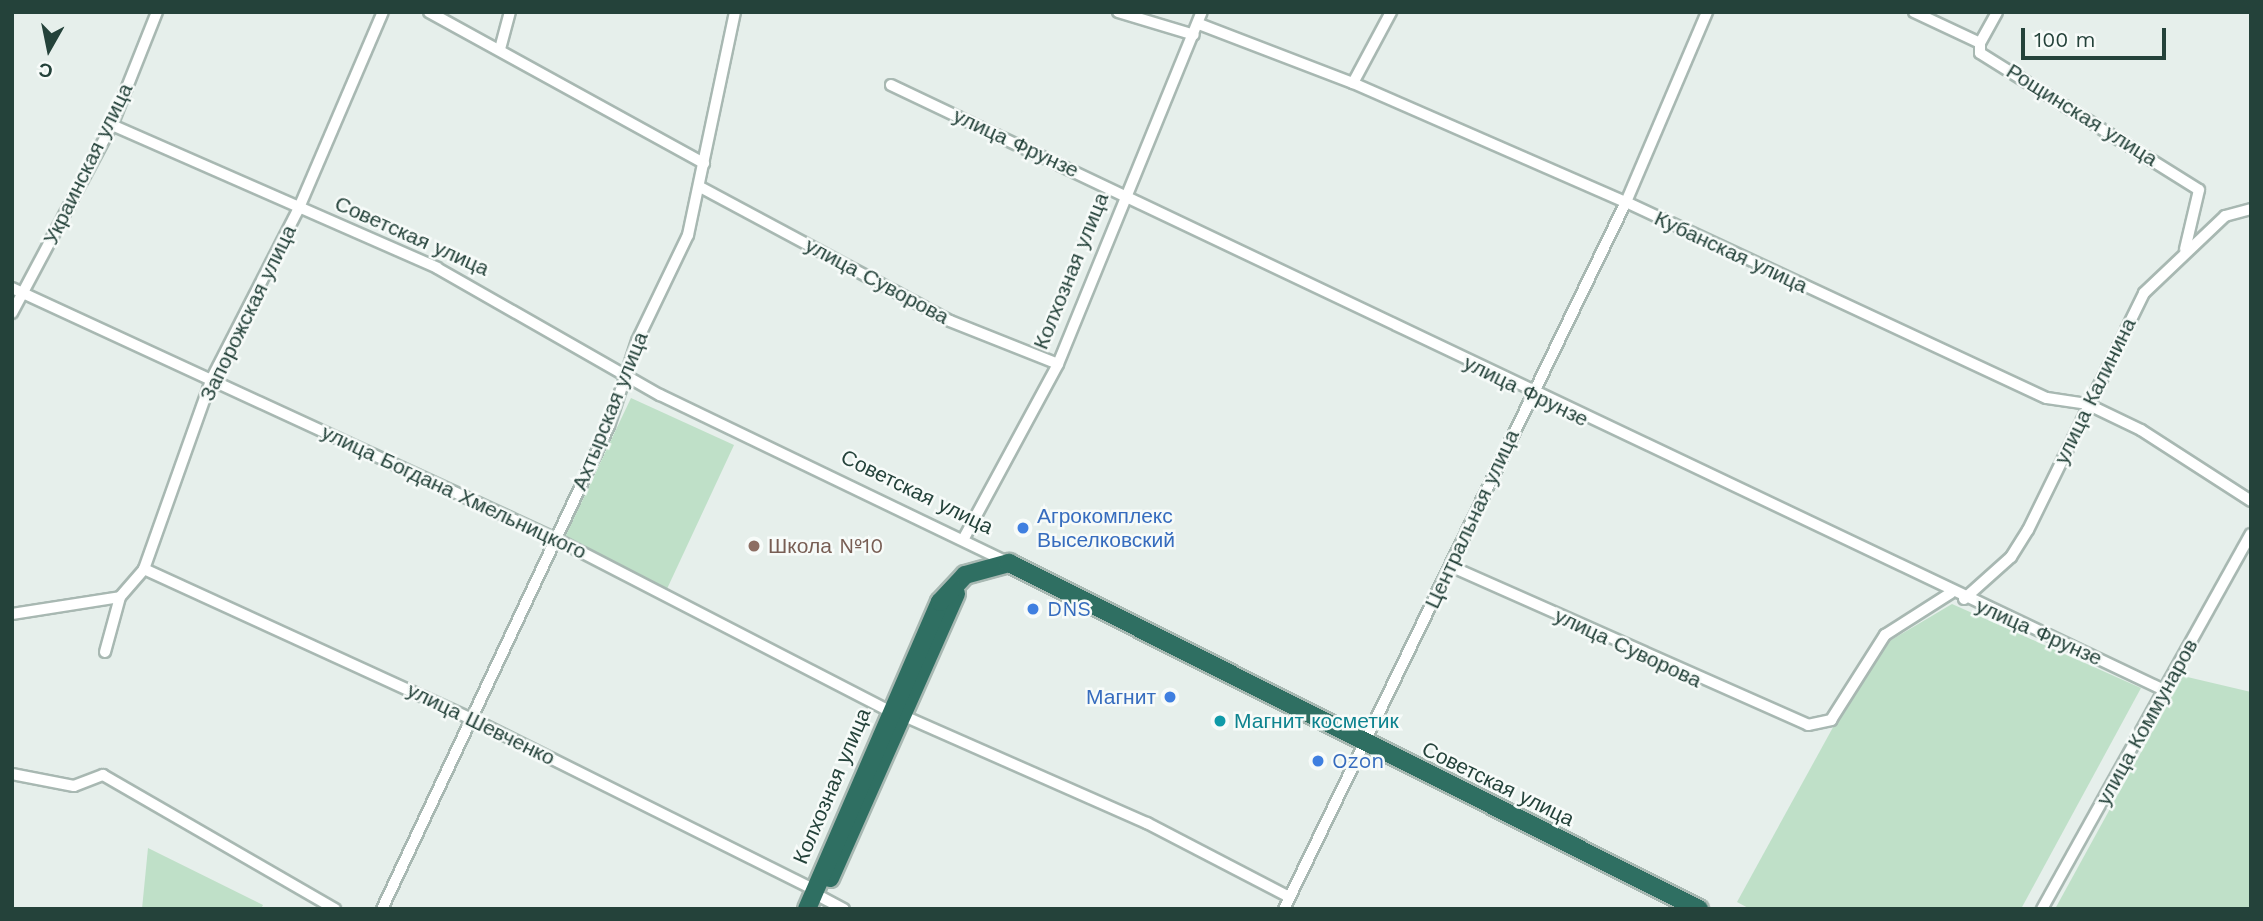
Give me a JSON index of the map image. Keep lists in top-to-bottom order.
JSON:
{
  "streets": {
    "highway": ["Советская улица", "Колхозная улица"],
    "street": [
      "Рощинская улица",
      "улица Фрунзе",
      "Украинская улица",
      "Кубанская улица",
      "улица Суворова",
      "Запорожская улица",
      "улица Калинина",
      "Ахтырская улица",
      "улица Богдана Хмельницкого",
      "Центральная улица",
      "улица Коммунаров",
      "улица Шевченко"
    ]
  },
  "crossings": [
    ["Рощинская улица", "улица Калинина"],
    ["улица Фрунзе", "Колхозная улица"],
    ["улица Фрунзе", "улица Суворова"],
    ["улица Фрунзе", "улица Калинина"],
    ["улица Фрунзе", "Центральная улица"],
    ["улица Фрунзе", "улица Коммунаров"],
    ["Украинская улица", "Советская улица"],
    ["Украинская улица", "улица Богдана Хмельницкого"],
    ["Советская улица", "Колхозная улица"],
    ["Советская улица", "Запорожская улица"],
    ["Советская улица", "Ахтырская улица"],
    ["Советская улица", "Центральная улица"],
    ["Кубанская улица", "Колхозная улица"],
    ["Кубанская улица", "улица Калинина"],
    ["Кубанская улица", "Центральная улица"],
    ["Колхозная улица", "улица Суворова"],
    ["Колхозная улица", "улица Богдана Хмельницкого"],
    ["Колхозная улица", "улица Шевченко"],
    ["улица Суворова", "Ахтырская улица"],
    ["улица Суворова", "Центральная улица"],
    ["Запорожская улица", "улица Богдана Хмельницкого"],
    ["Запорожская улица", "улица Шевченко"],
    ["Ахтырская улица", "улица Богдана Хмельницкого"],
    ["Ахтырская улица", "улица Шевченко"],
    ["улица Богдана Хмельницкого", "Центральная улица"]
  ],
  "places": [
    "Агрокомплекс Выселковский",
    "Школа №10",
    "DNS",
    "Магнит",
    "Магнит косметик",
    "Ozon"
  ],
  "scale_bar": "100 m",
  "north": "bottom"
}
